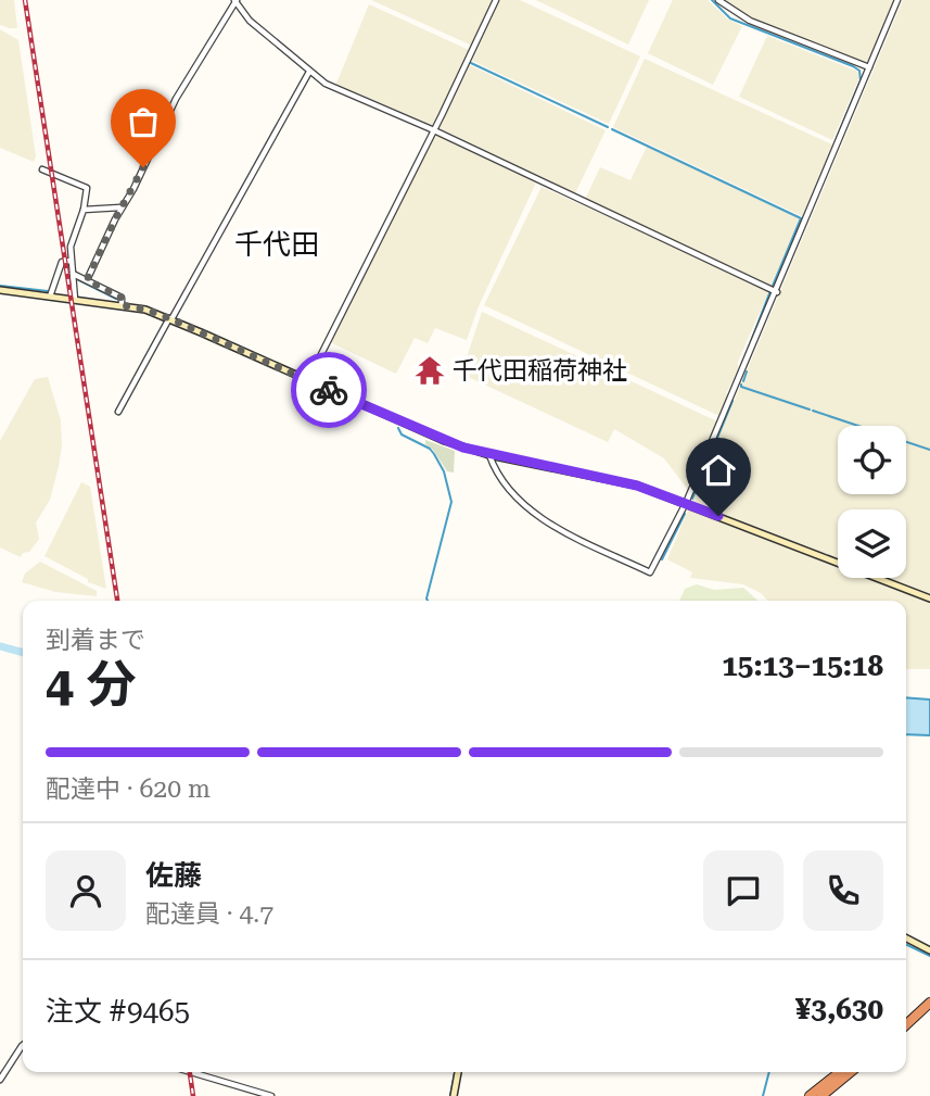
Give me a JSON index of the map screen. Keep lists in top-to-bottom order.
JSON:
{
  "districts": ["千代田"],
  "places": {
    "temple": ["千代田稲荷神社"]
  },
  "page": {
    "heading": ["4 分", "到着まで", "15:13–15:18"],
    "panel": [
      "佐藤",
      "配達員 · 4.7",
      "注文 #9465",
      "¥3,630"
    ],
    "bar": "配達中 · 620 m"
  }
}
